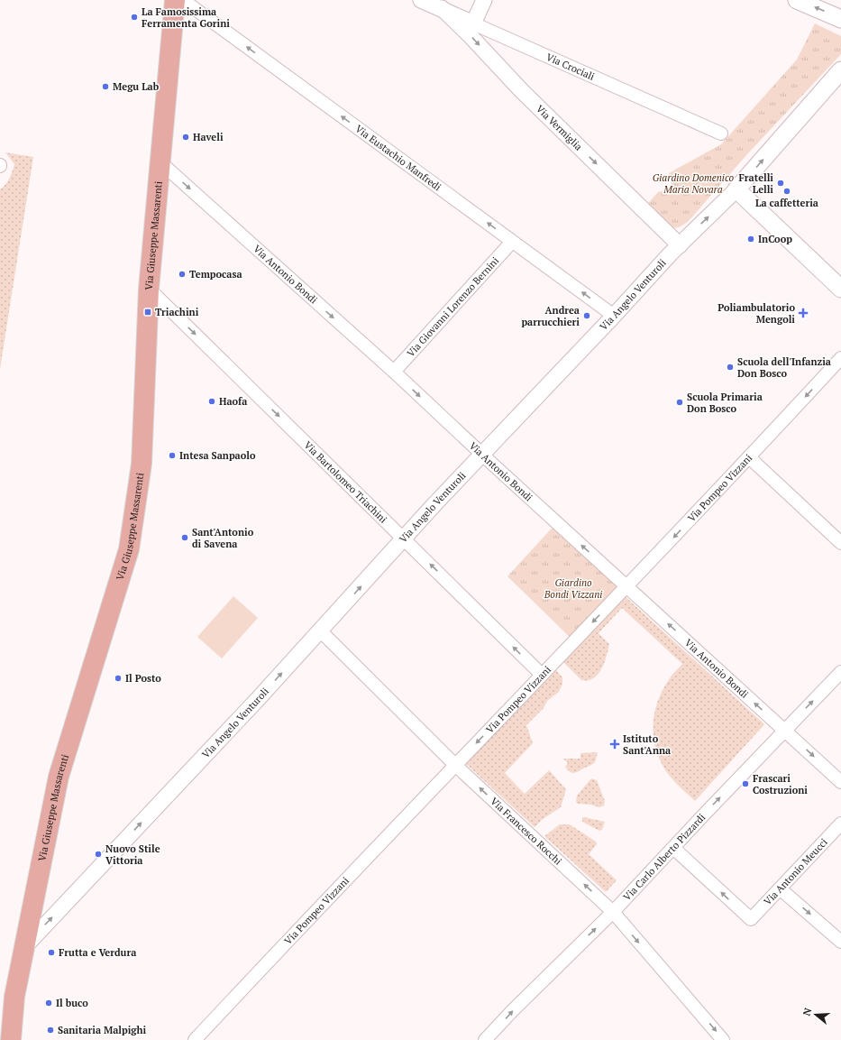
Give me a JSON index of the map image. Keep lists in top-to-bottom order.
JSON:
{
  "streets": {
    "main road": ["Via Giuseppe Massarenti", "Via Angelo Venturoli"],
    "street": [
      "Via Crociali",
      "Via Vermiglia",
      "Via Eustachio Manfredi",
      "Via Antonio Bondi",
      "Via Giovanni Lorenzo Bernini",
      "Via Bartolomeo Triachini",
      "Via Pompeo Vizzani",
      "Via Francesco Rocchi",
      "Via Carlo Alberto Pizzardi",
      "Via Antonio Meucci"
    ]
  },
  "crossings": [
    ["Via Crociali", "Via Vermiglia"],
    ["Via Vermiglia", "Via Angelo Venturoli"],
    ["Via Eustachio Manfredi", "Via Angelo Venturoli"],
    ["Via Eustachio Manfredi", "Via Giovanni Lorenzo Bernini"],
    ["Via Giuseppe Massarenti", "Via Antonio Bondi"],
    ["Via Giuseppe Massarenti", "Via Angelo Venturoli"],
    ["Via Giuseppe Massarenti", "Via Bartolomeo Triachini"],
    ["Via Antonio Bondi", "Via Angelo Venturoli"],
    ["Via Antonio Bondi", "Via Giovanni Lorenzo Bernini"],
    ["Via Antonio Bondi", "Via Pompeo Vizzani"],
    ["Via Antonio Bondi", "Via Carlo Alberto Pizzardi"],
    ["Via Angelo Venturoli", "Via Bartolomeo Triachini"],
    ["Via Angelo Venturoli", "Via Francesco Rocchi"],
    ["Via Bartolomeo Triachini", "Via Pompeo Vizzani"],
    ["Via Pompeo Vizzani", "Via Francesco Rocchi"],
    ["Via Francesco Rocchi", "Via Carlo Alberto Pizzardi"],
    ["Via Carlo Alberto Pizzardi", "Via Antonio Meucci"]
  ],
  "one_way": [
    "Via Vermiglia",
    "Via Eustachio Manfredi",
    "Via Angelo Venturoli",
    "Via Pompeo Vizzani",
    "Via Carlo Alberto Pizzardi"
  ],
  "parks": ["Giardino Domenico Maria Novara", "Giardino Bondi Vizzani"],
  "places": {
    "other": [
      "La Famosissima Ferramenta Gorini",
      "Megu Lab",
      "Haveli",
      "Fratelli Lelli",
      "La caffetteria",
      "InCoop",
      "Tempocasa",
      "Andrea parrucchieri",
      "Scuola dell'Infanzia Don Bosco",
      "Haofa",
      "Scuola Primaria Don Bosco",
      "Intesa Sanpaolo",
      "Sant'Antonio di Savena",
      "Il Posto",
      "Frascari Costruzioni",
      "Nuovo Stile Vittoria",
      "Frutta e Verdura",
      "Il buco",
      "Sanitaria Malpighi"
    ],
    "transit": ["Triachini"],
    "health": ["Poliambulatorio Mengoli", "Istituto Sant'Anna"]
  },
  "north": "left"
}
